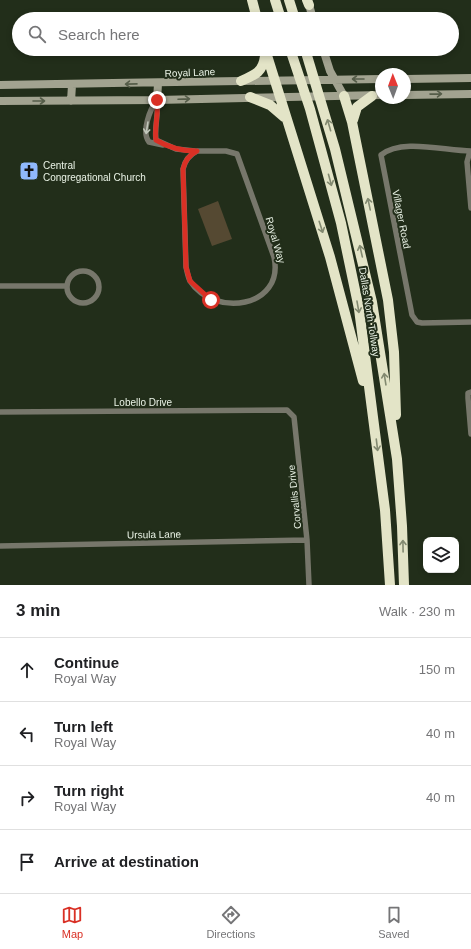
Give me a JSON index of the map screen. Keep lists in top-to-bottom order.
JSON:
{
  "streets": {
    "highway": ["Dallas North Tollway"],
    "main road": ["Royal Lane"],
    "street": [
      "Villager Road",
      "Royal Way",
      "Lobello Drive",
      "Corvallis Drive",
      "Ursula Lane"
    ]
  },
  "crossings": [
    ["Lobello Drive", "Corvallis Drive"],
    ["Corvallis Drive", "Ursula Lane"]
  ],
  "places": {
    "church": ["Central Congregational Church"]
  },
  "north": "top",
  "page": {
    "search": "Search here",
    "heading": ["3 min", "Walk · 230 m"],
    "list": [
      ["Continue", "Royal Way", "150 m"],
      ["Turn left", "Royal Way", "40 m"],
      ["Turn right", "Royal Way", "40 m"],
      "Arrive at destination"
    ],
    "nav": ["Map", "Directions", "Saved"]
  }
}
